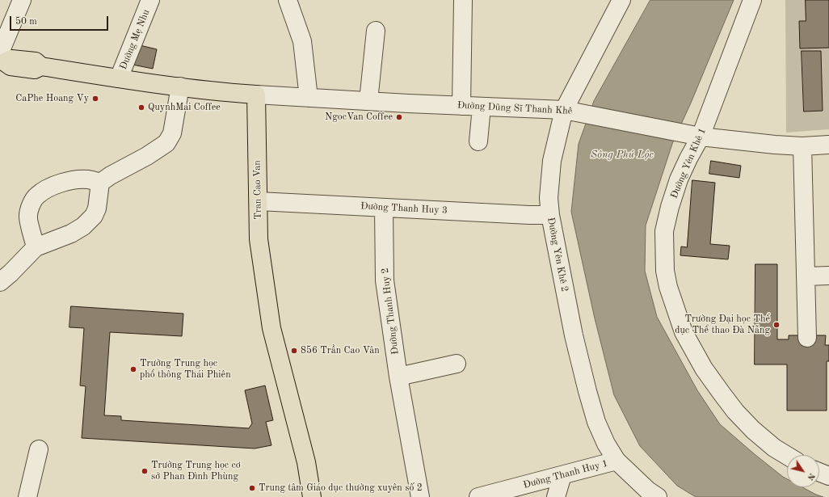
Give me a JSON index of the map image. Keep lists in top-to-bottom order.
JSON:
{
  "streets": {
    "main road": ["Tran Cao Van"],
    "street": [
      "Đường Mẹ Nhu",
      "Đường Dũng Sĩ Thanh Khê",
      "Đường Yên Khê 1",
      "Đường Thanh Huy 3",
      "Đường Yên Khê 2",
      "Đường Thanh Huy 2",
      "Đường Thanh Huy 1"
    ]
  },
  "crossings": [
    ["Đường Dũng Sĩ Thanh Khê", "Đường Yên Khê 1"],
    ["Đường Dũng Sĩ Thanh Khê", "Tran Cao Van"],
    ["Đường Dũng Sĩ Thanh Khê", "Đường Yên Khê 2"],
    ["Tran Cao Van", "Đường Thanh Huy 3"],
    ["Đường Thanh Huy 3", "Đường Yên Khê 2"],
    ["Đường Thanh Huy 3", "Đường Thanh Huy 2"],
    ["Đường Yên Khê 2", "Đường Thanh Huy 1"]
  ],
  "water": ["Sông Phú Lộc"],
  "places": [
    "CaPhe Hoang Vy",
    "QuynhMai Coffee",
    "NgocVan Coffee",
    "Trường Đại học Thể dục Thể thao Đà Nẵng",
    "856 Trần Cao Vân",
    "Trường Trung học phổ thông Thái Phiên",
    "Trường Trung học cơ sở Phan Đình Phùng",
    "Trung tâm Giáo dục thường xuyên số 2"
  ],
  "scale_bar": "50 m",
  "north": "bottom right"
}
